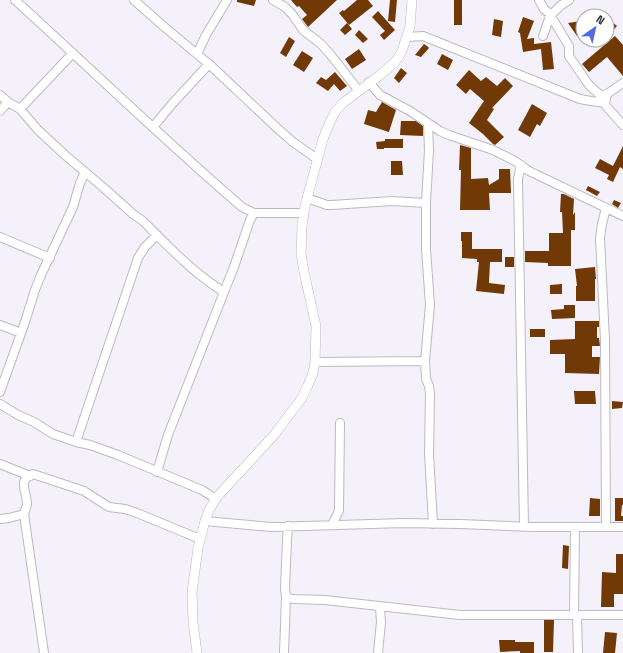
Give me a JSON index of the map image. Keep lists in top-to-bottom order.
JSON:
{
  "north": "top right"
}
